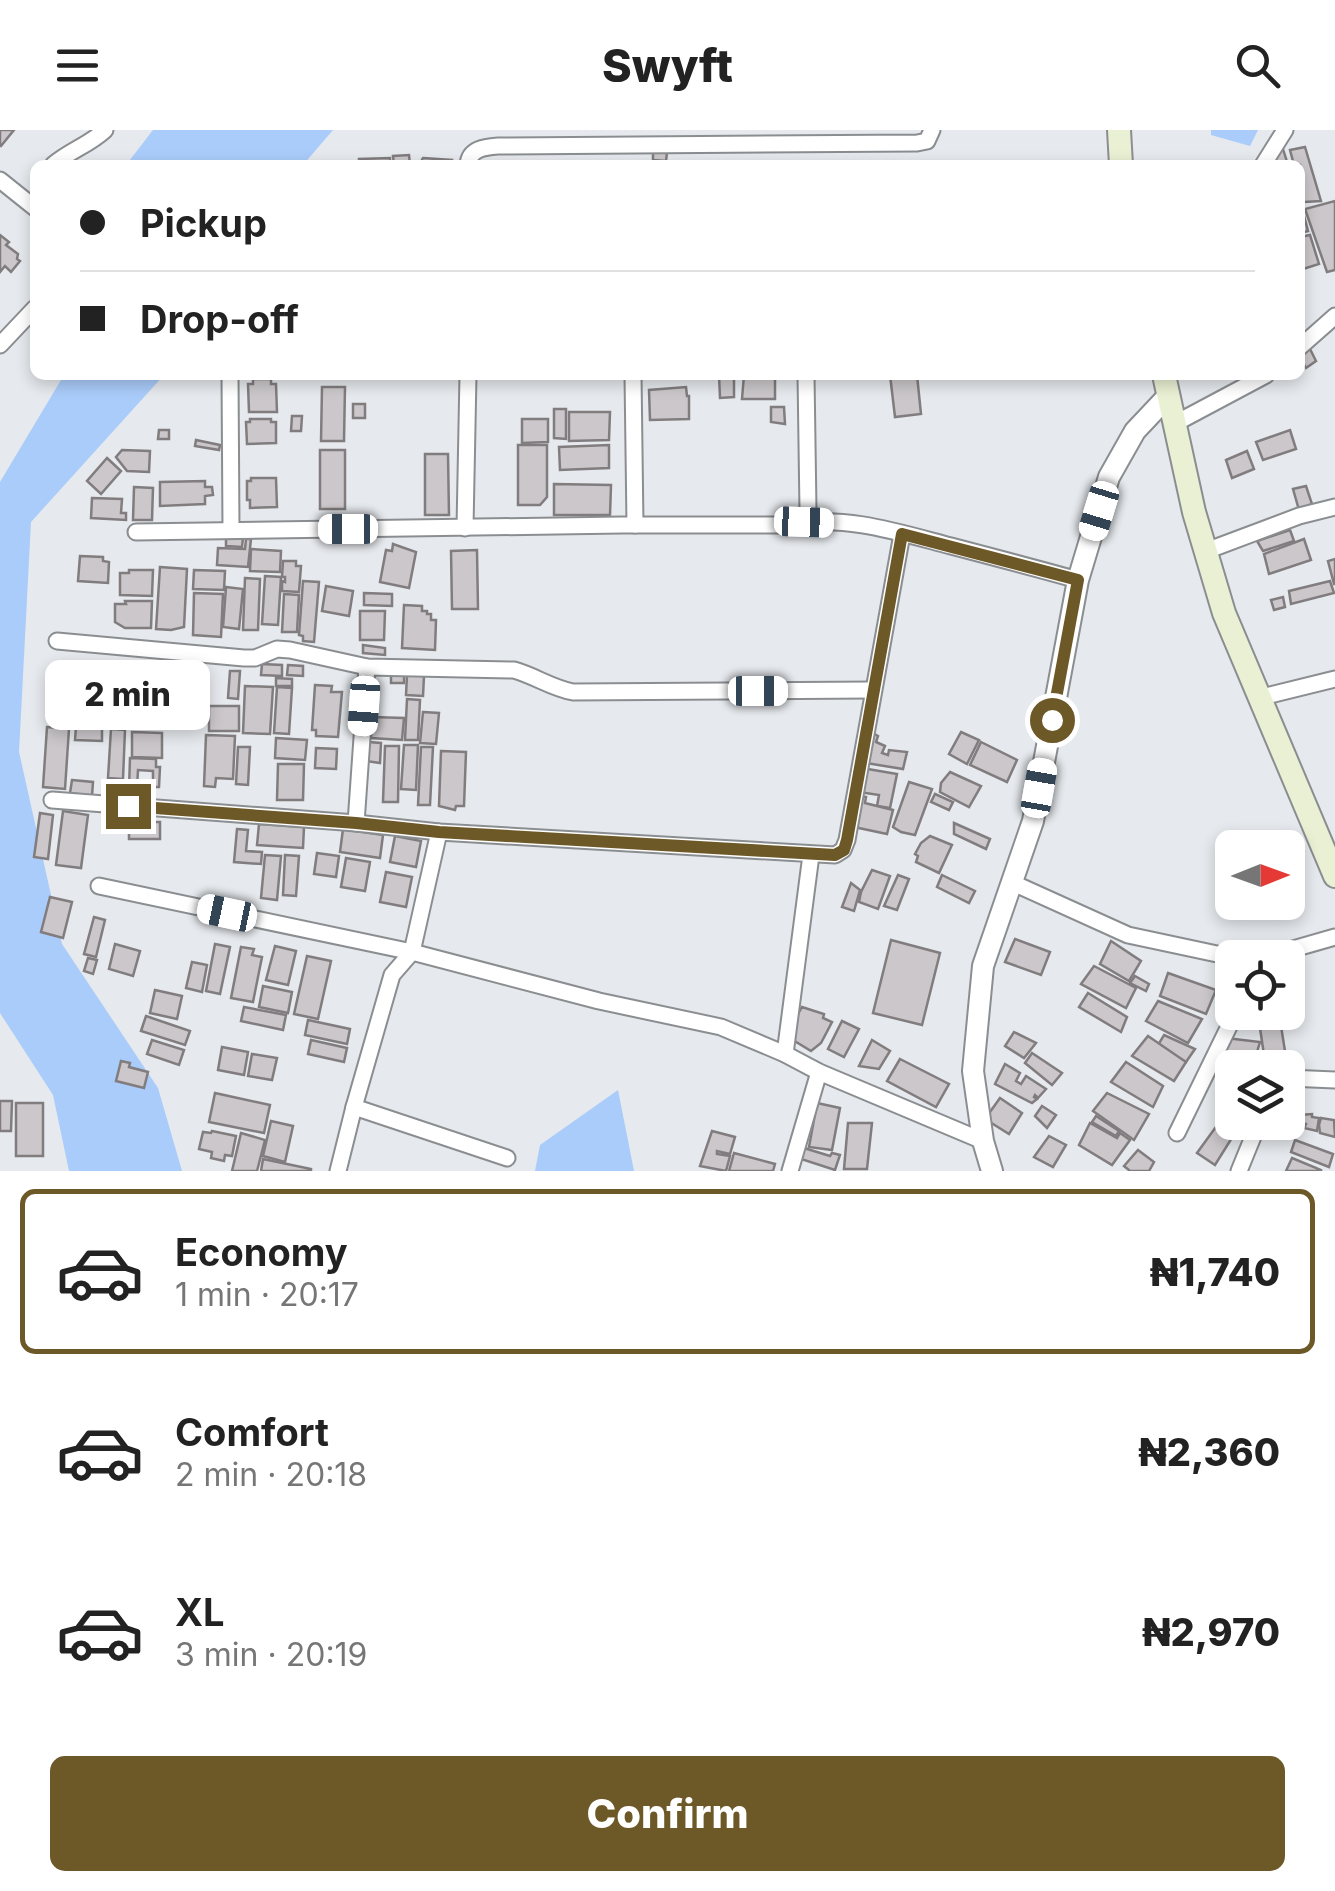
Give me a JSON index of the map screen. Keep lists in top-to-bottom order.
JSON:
{
  "north": "right",
  "page": {
    "header": "Swyft",
    "banner": ["Pickup", "Drop-off"],
    "bubble": "2 min",
    "list": [
      {
        "name": "Economy",
        "note": "1 min · 20:17",
        "value": "₦1,740"
      },
      {
        "name": "Comfort",
        "note": "2 min · 20:18",
        "value": "₦2,360"
      },
      {
        "name": "XL",
        "note": "3 min · 20:19",
        "value": "₦2,970"
      }
    ],
    "buttons": "Confirm"
  }
}
